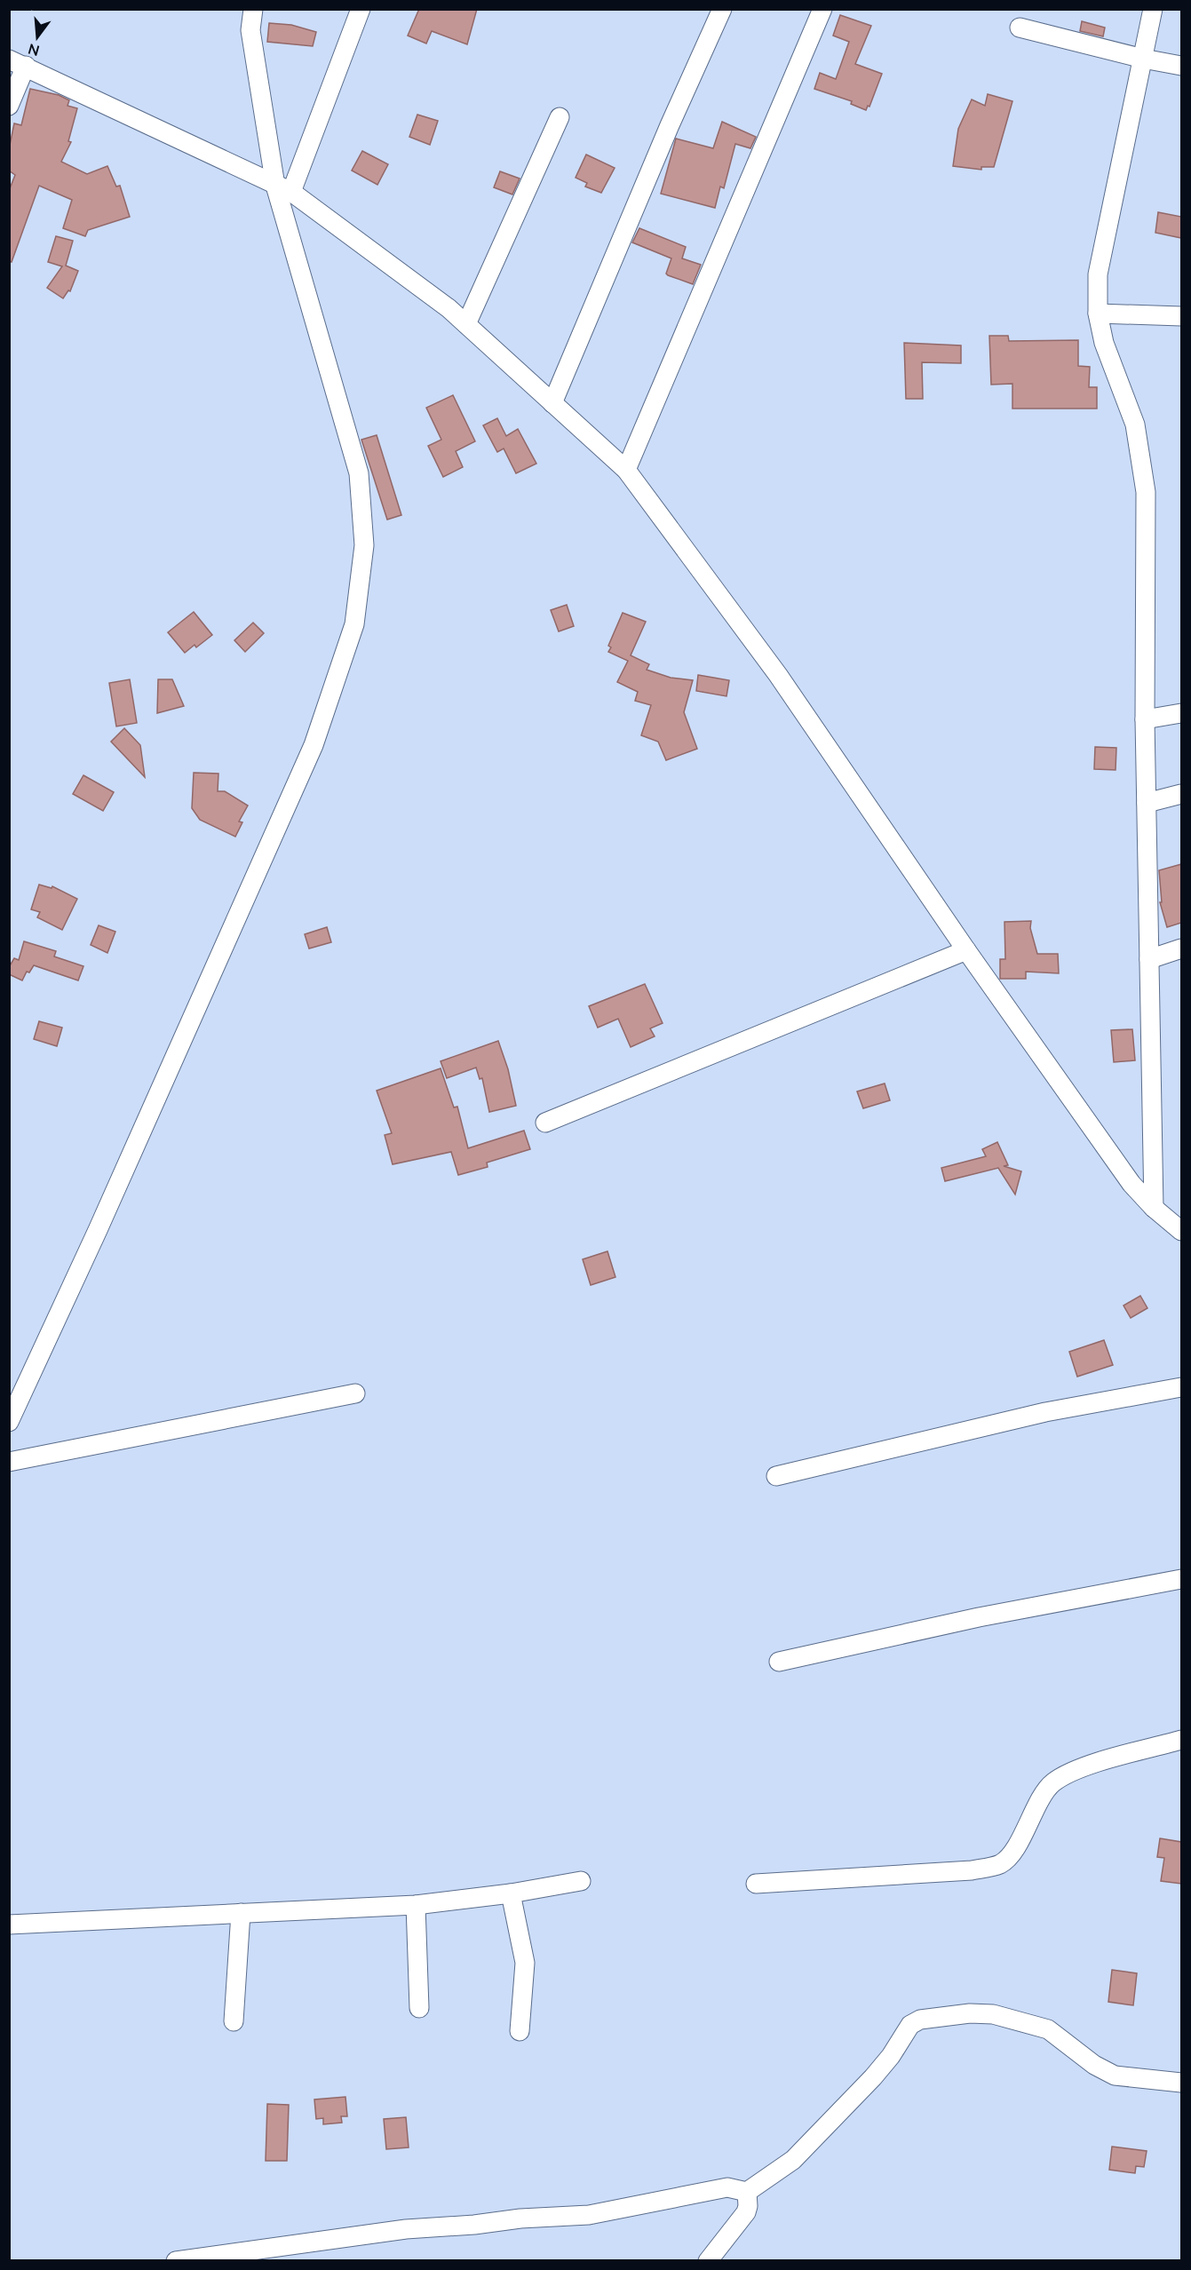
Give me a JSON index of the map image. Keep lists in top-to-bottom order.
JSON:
{
  "north": "bottom"
}
